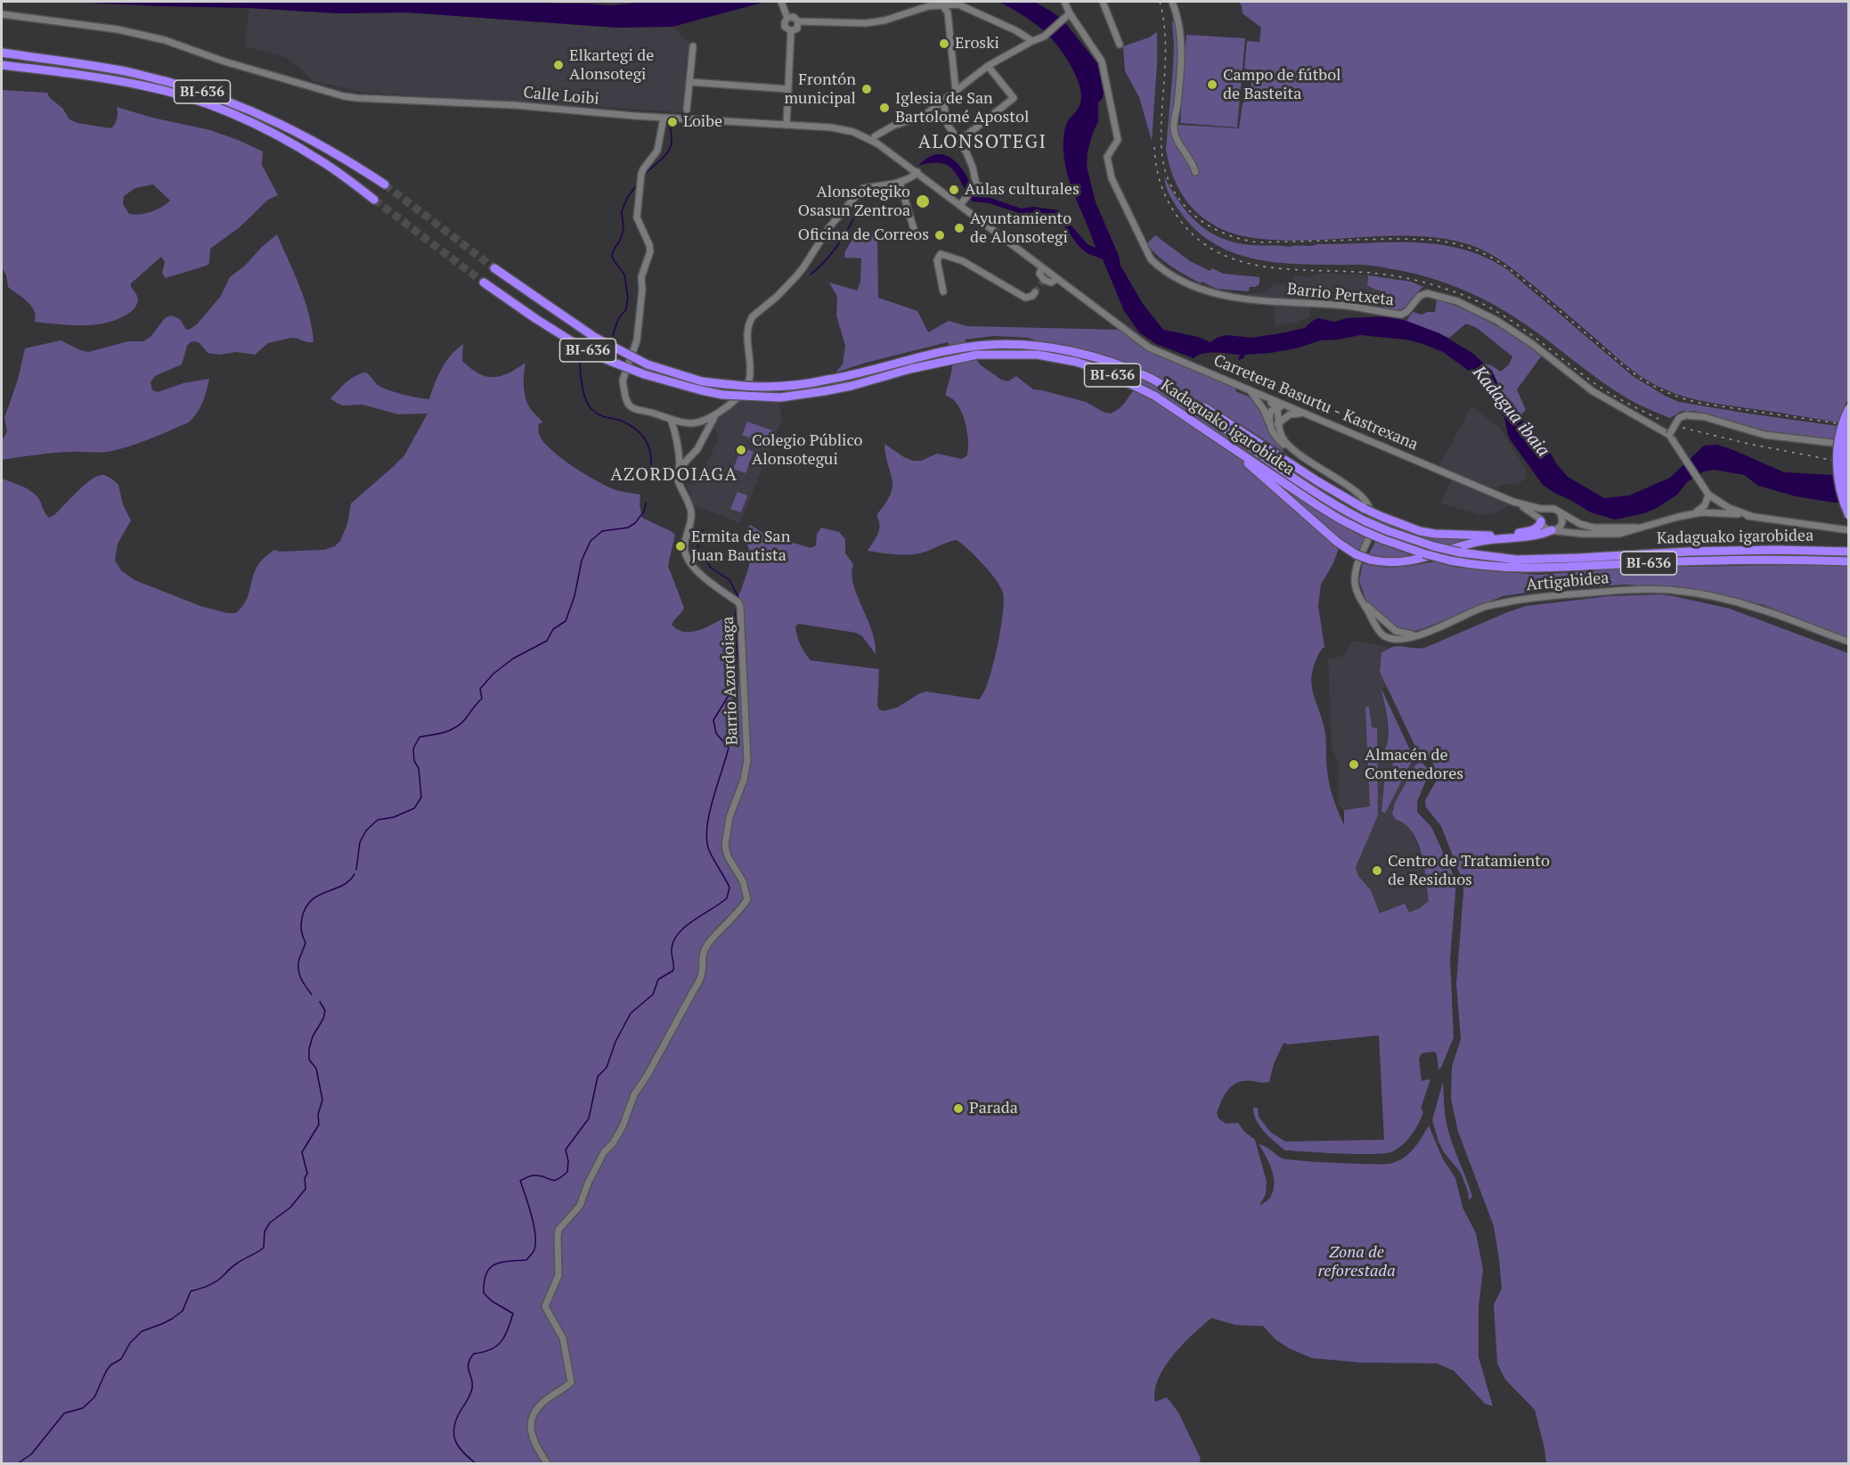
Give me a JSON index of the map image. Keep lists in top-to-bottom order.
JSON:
{
  "streets": {
    "highway": ["BI-636", "Kadaguako igarobidea"],
    "street": [
      "Calle Loibi",
      "Barrio Pertxeta",
      "Carretera Basurtu - Kastrexana",
      "Artigabidea",
      "Barrio Azordoiaga"
    ]
  },
  "crossings": [
    ["Calle Loibi", "Carretera Basurtu - Kastrexana"]
  ],
  "districts": ["ALONSOTEGI", "AZORDOIAGA"],
  "water": ["Kadagua ibaia"],
  "parks": ["Zona de reforestada"],
  "places": [
    "Eroski",
    "Elkartegi de Alonsotegi",
    "Campo de fútbol de Basteita",
    "Frontón municipal",
    "Iglesia de San Bartolomé Apostol",
    "Loibe",
    "Aulas culturales",
    "Alonsotegiko Osasun Zentroa",
    "Ayuntamiento de Alonsotegi",
    "Oficina de Correos",
    "Colegio Público Alonsotegui",
    "Ermita de San Juan Bautista",
    "Almacén de Contenedores",
    "Centro de Tratamiento de Residuos",
    "Parada"
  ]
}
